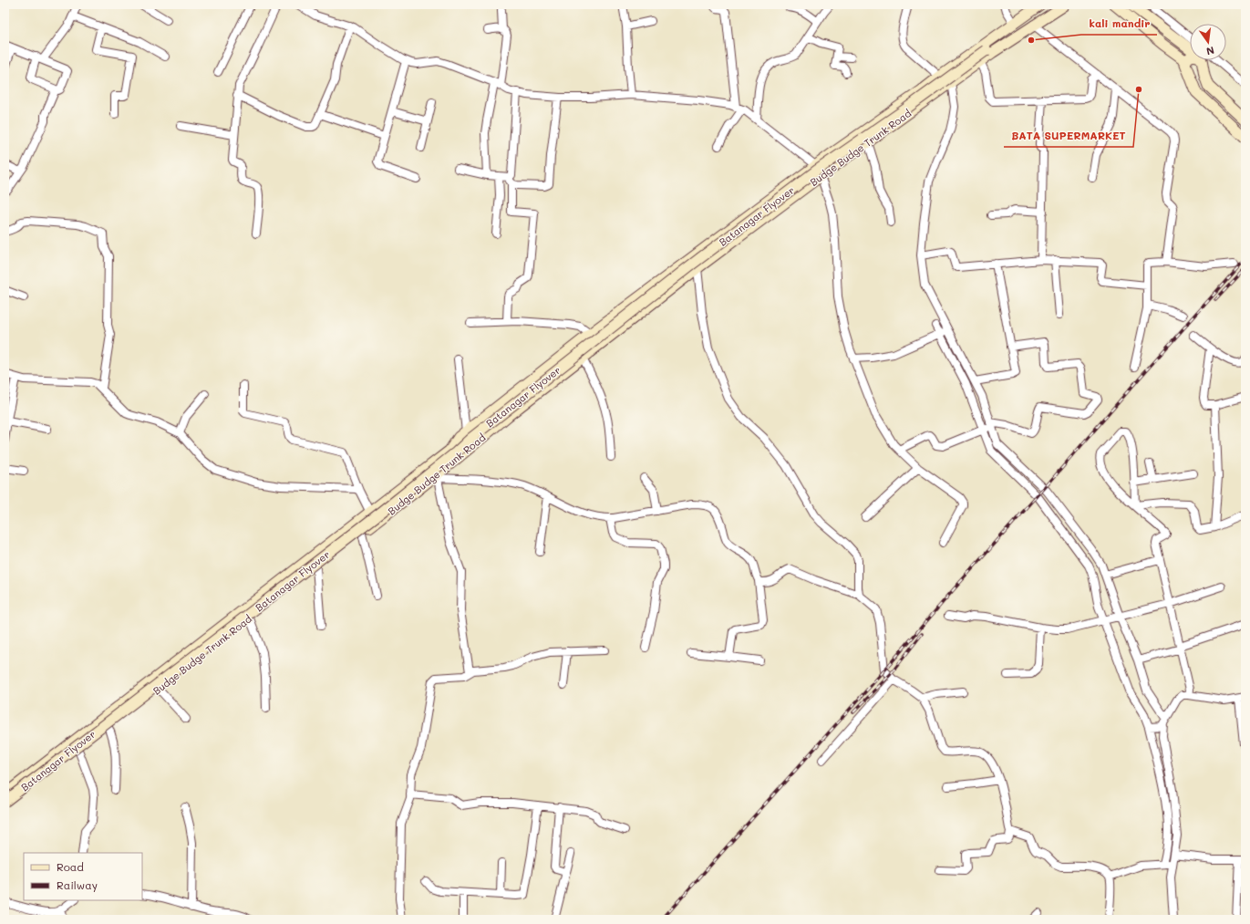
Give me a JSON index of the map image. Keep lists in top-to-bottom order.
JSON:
{
  "streets": {
    "street": ["Budge Budge Trunk Road", "Batanagar Flyover"]
  },
  "places": ["kali mandir", "BATA SUPERMARKET"],
  "legend": ["Road", "Railway"],
  "north": "bottom"
}
